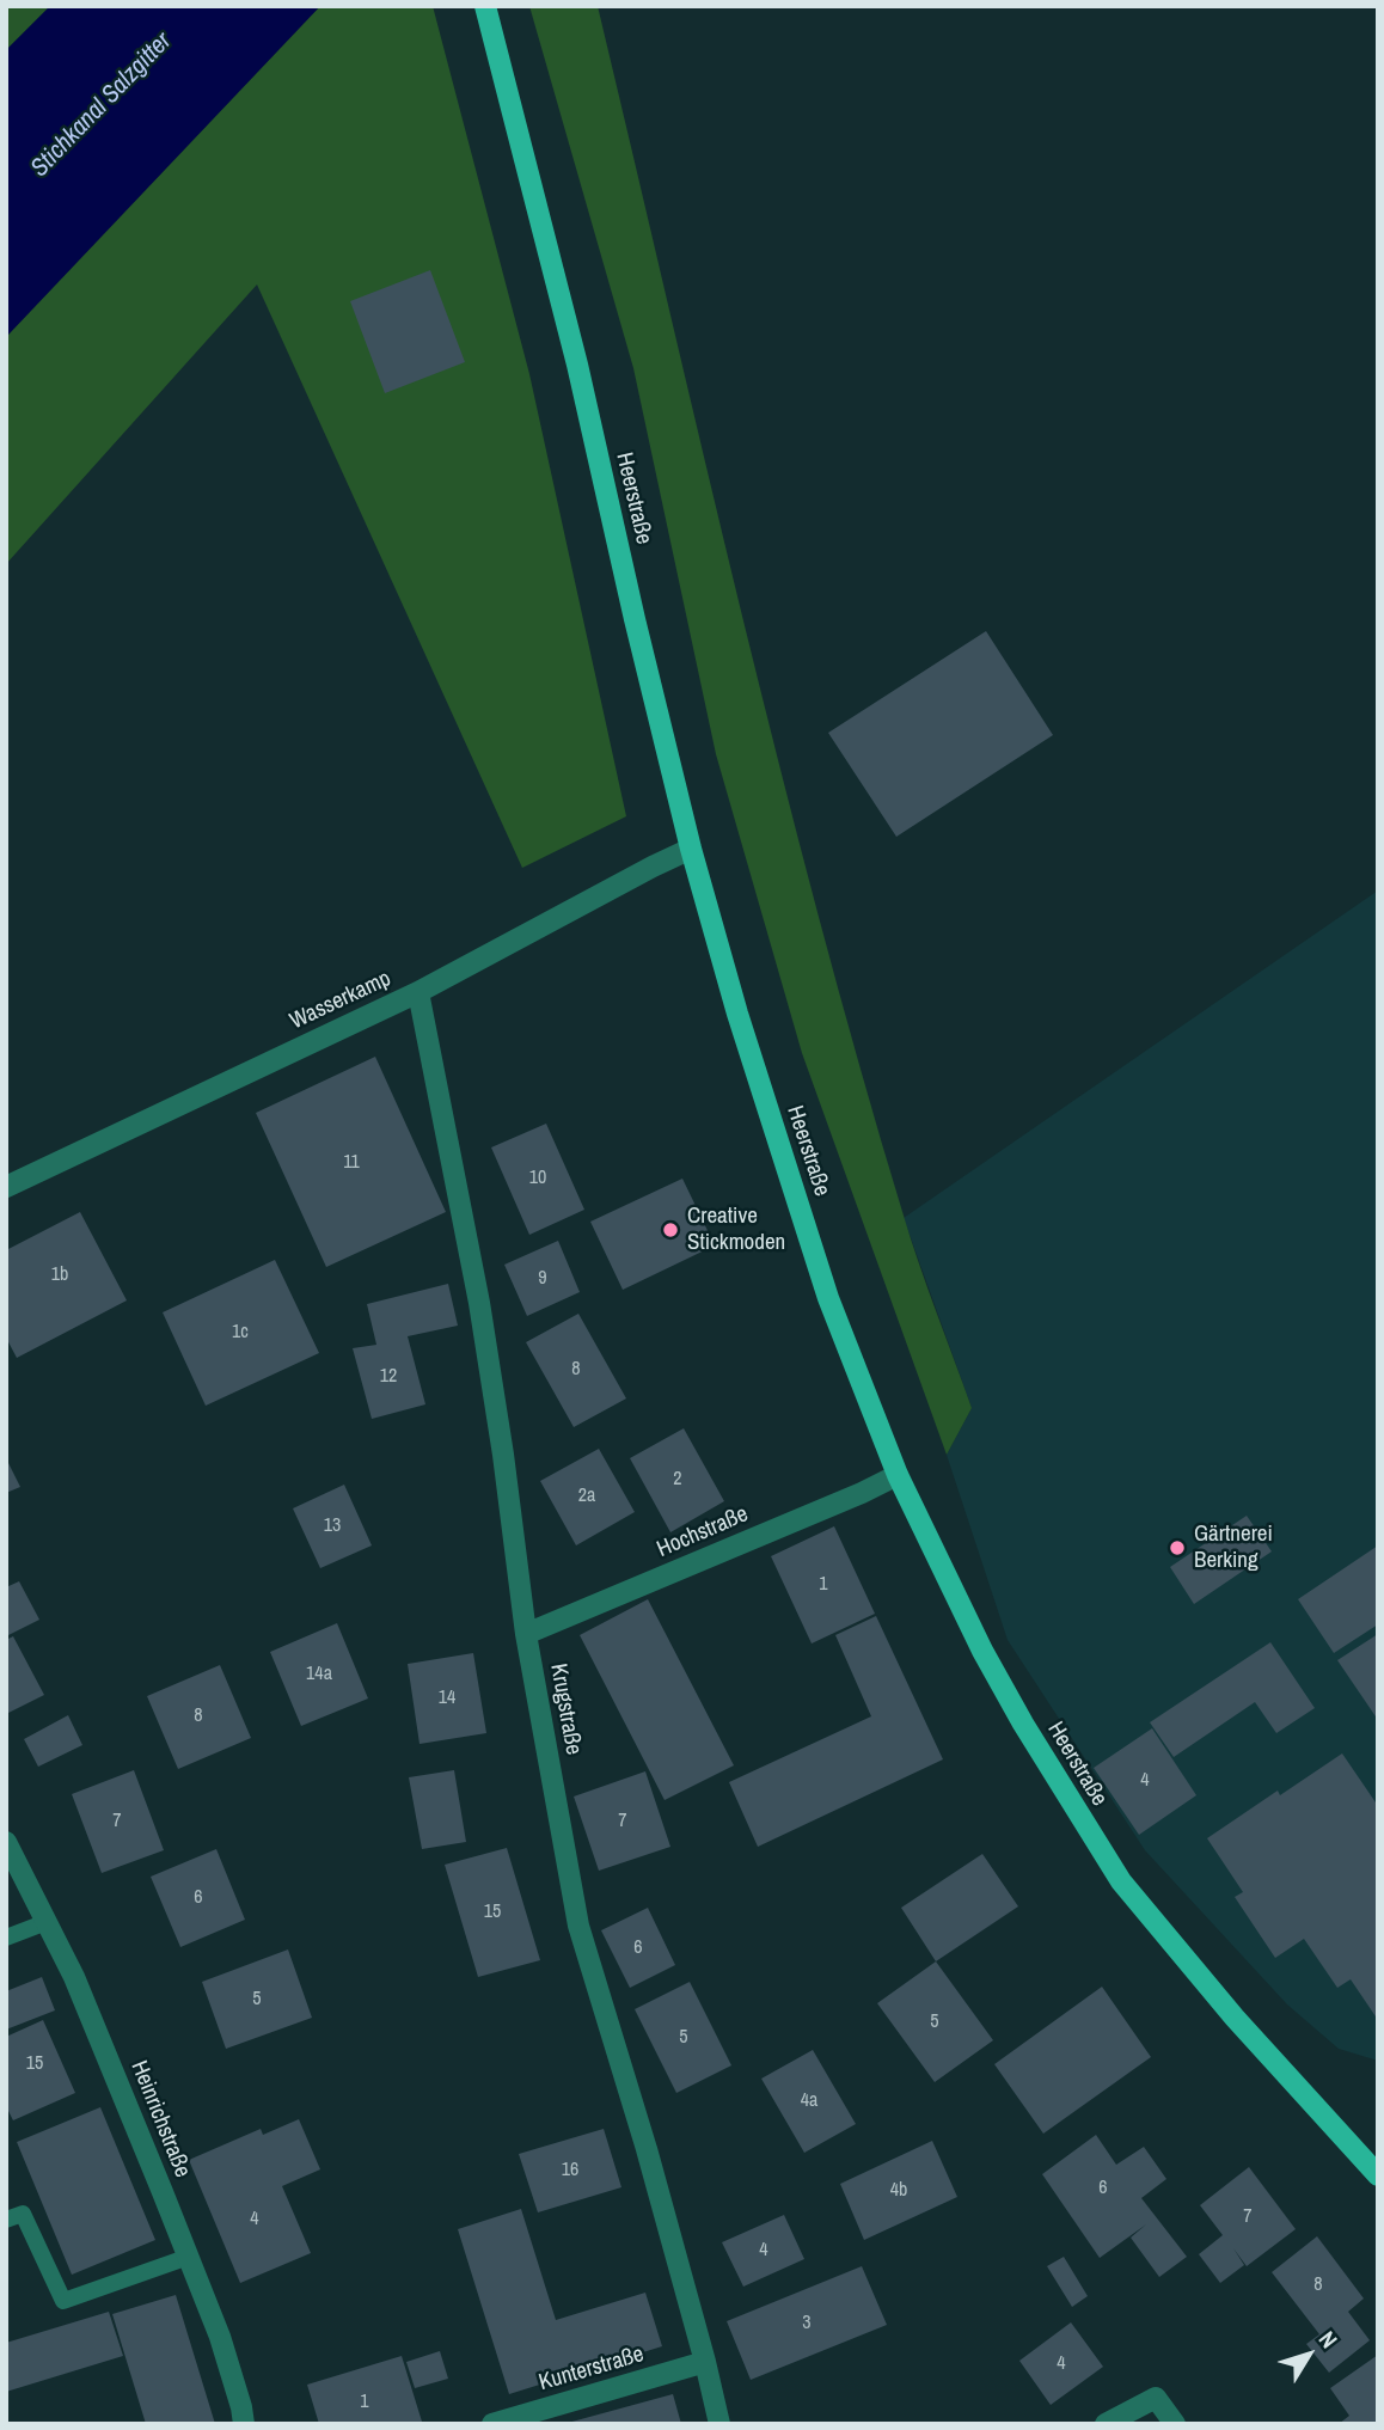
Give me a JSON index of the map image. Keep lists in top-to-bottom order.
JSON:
{
  "streets": {
    "main road": ["Heerstraße"],
    "street": [
      "Wasserkamp",
      "Hochstraße",
      "Krugstraße",
      "Heinrichstraße",
      "Kunterstraße"
    ]
  },
  "crossings": [
    ["Heerstraße", "Wasserkamp"],
    ["Heerstraße", "Hochstraße"],
    ["Wasserkamp", "Krugstraße"],
    ["Hochstraße", "Krugstraße"],
    ["Krugstraße", "Kunterstraße"]
  ],
  "water": ["Stichkanal Salzgitter"],
  "places": ["Creative Stickmoden", "Gärtnerei Berking"],
  "house_numbers": [
    "11",
    "10",
    "1b",
    "9",
    "1c",
    "8",
    "12",
    "2",
    "2a",
    "13",
    "1",
    "14a",
    "14",
    "8",
    "4",
    "7",
    "7",
    "6",
    "15",
    "6",
    "5",
    "5",
    "5",
    "15",
    "4a",
    "16",
    "6",
    "4b",
    "7",
    "4",
    "4",
    "8",
    "3",
    "4",
    "1"
  ],
  "north": "top right"
}
